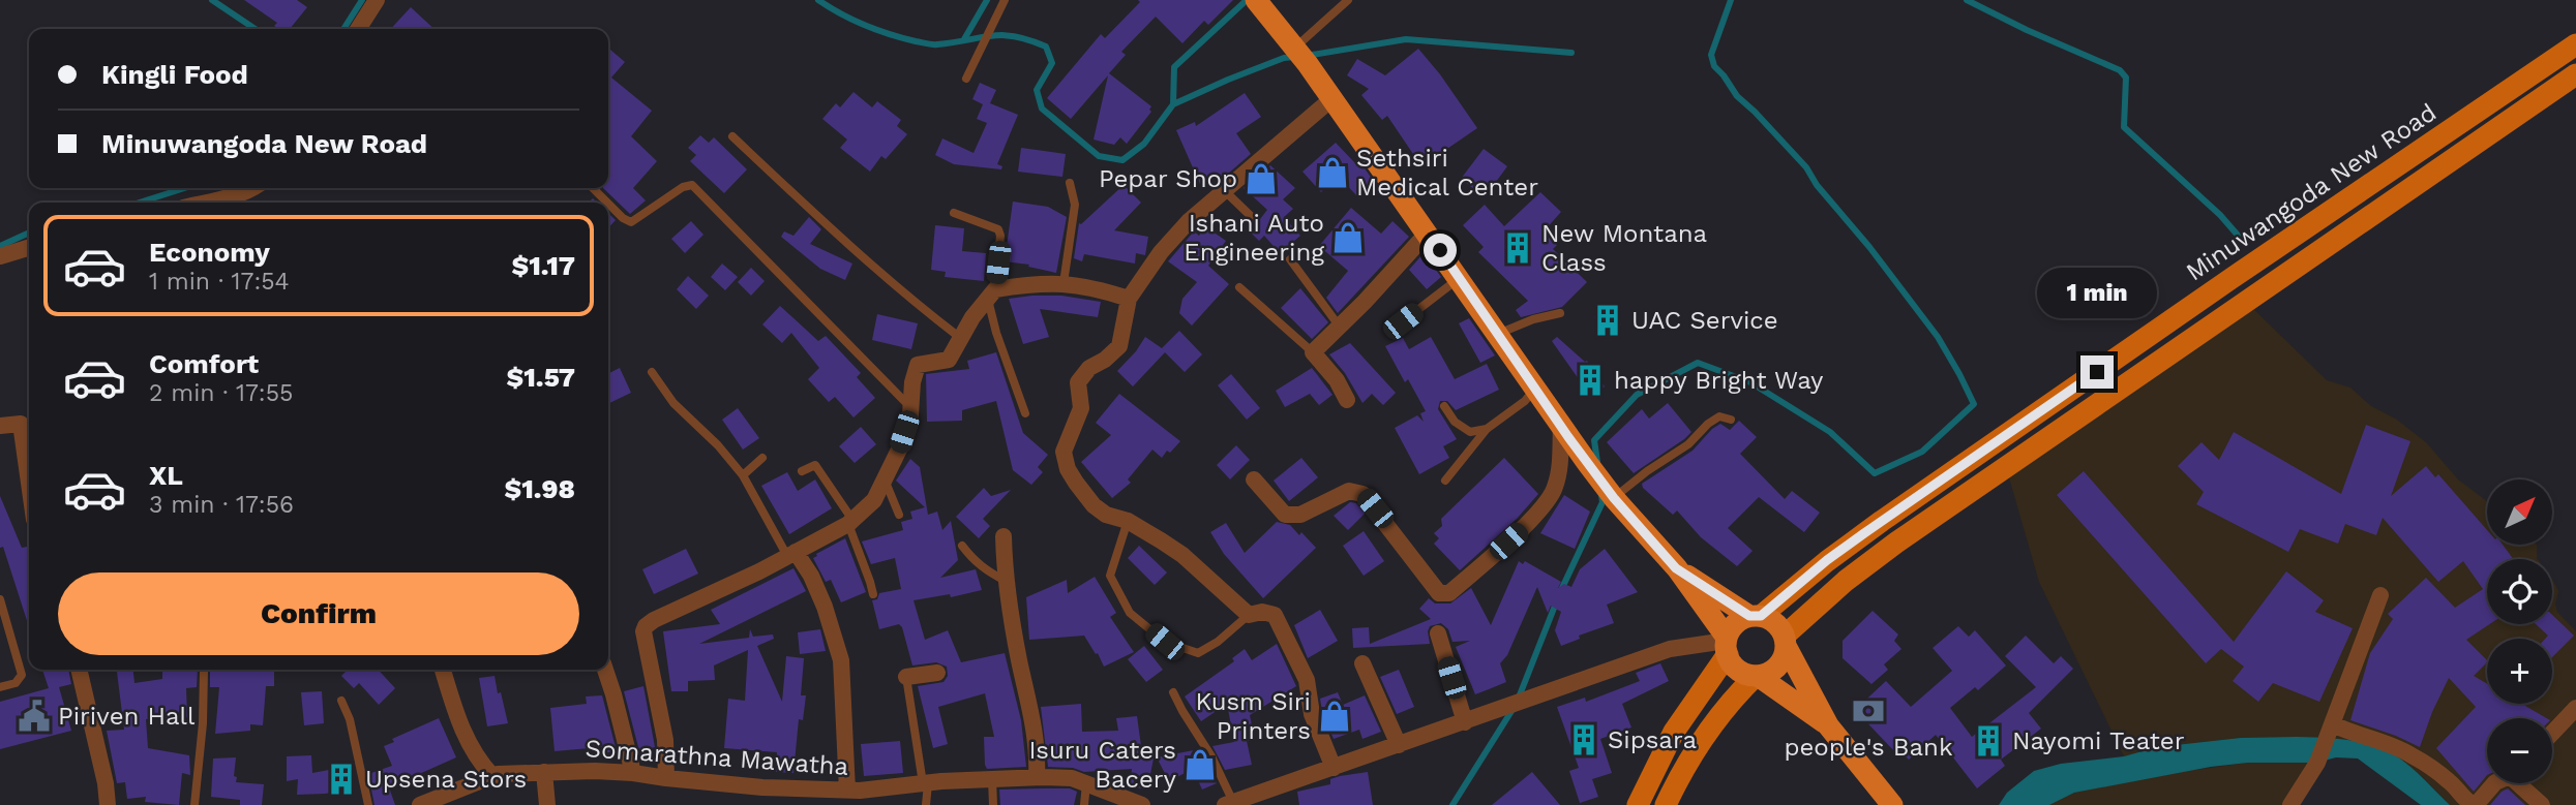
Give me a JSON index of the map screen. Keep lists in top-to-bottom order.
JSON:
{
  "streets": {
    "main road": ["Minuwangoda New Road"],
    "street": ["Somarathna Mawatha"]
  },
  "places": {
    "shop": [
      "Sethsiri Medical Center",
      "Pepar Shop",
      "Ishani Auto Engineering",
      "Kusm Siri Printers",
      "Isuru Caters Bacery"
    ],
    "building": [
      "New Montana Class",
      "UAC Service",
      "happy Bright Way",
      "Sipsara",
      "Nayomi Teater",
      "Upsena Stors"
    ],
    "bank": ["people's Bank"],
    "public building": ["Piriven Hall"]
  },
  "north": "top right",
  "page": {
    "banner": ["Kingli Food", "Minuwangoda New Road"],
    "list": [
      {
        "name": "Economy",
        "note": "1 min · 17:54",
        "value": "$1.17"
      },
      {
        "name": "Comfort",
        "note": "2 min · 17:55",
        "value": "$1.57"
      },
      {
        "name": "XL",
        "note": "3 min · 17:56",
        "value": "$1.98"
      }
    ],
    "bubble": "1 min",
    "map_buttons": ["+", "−"],
    "buttons": "Confirm"
  }
}
